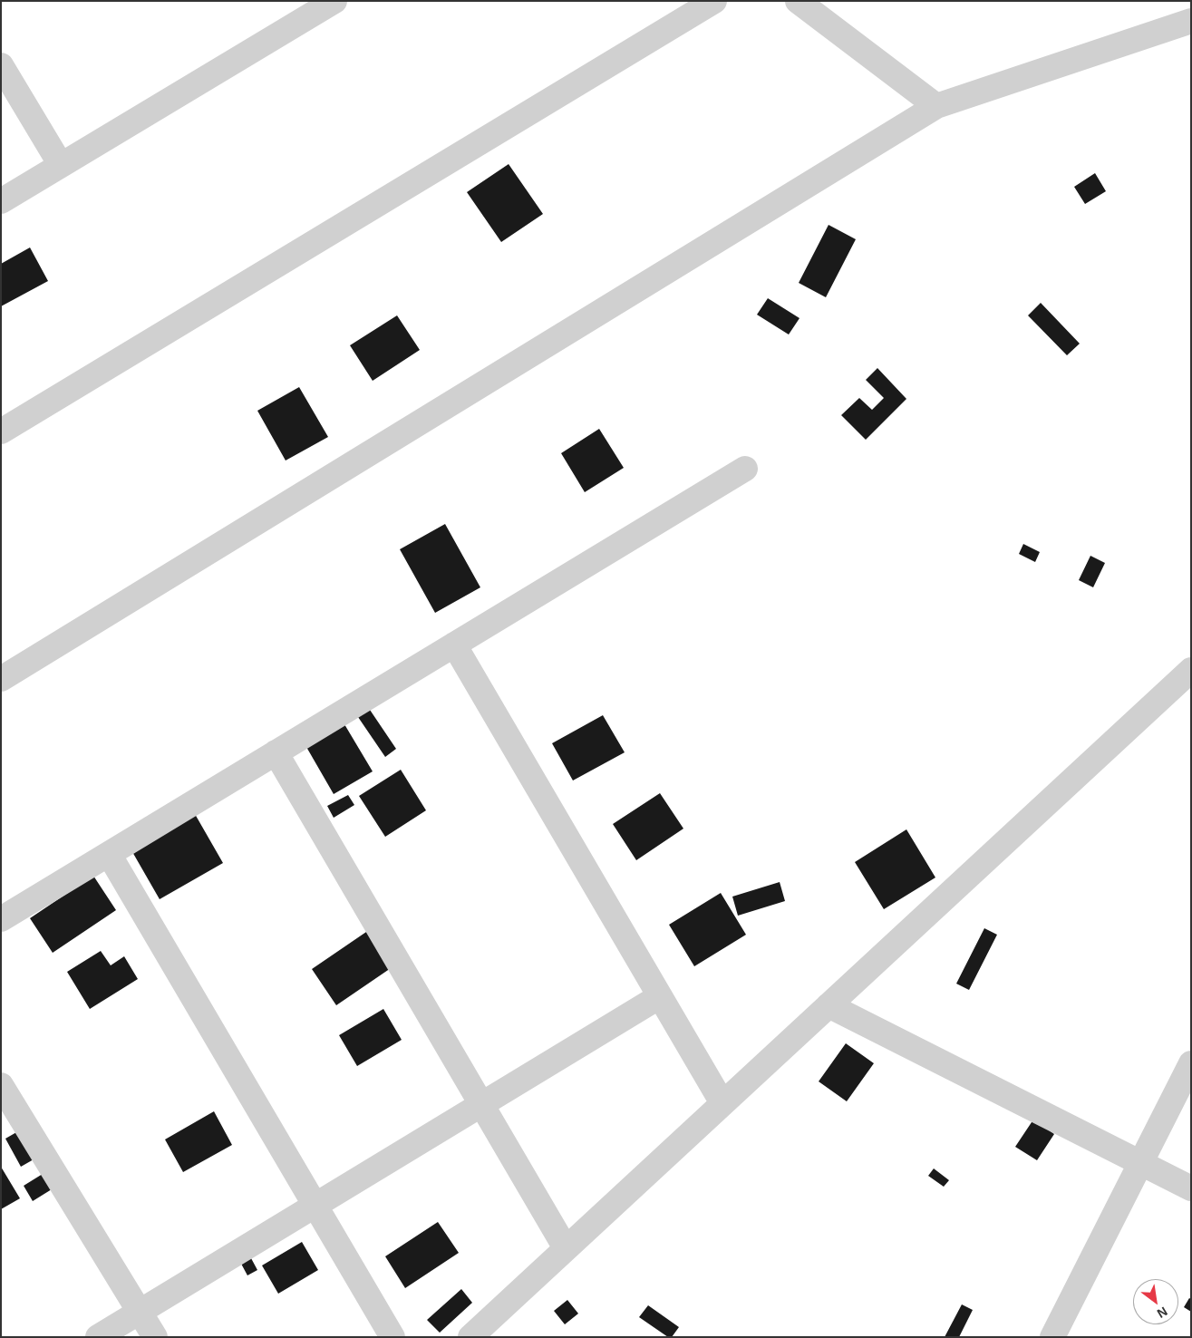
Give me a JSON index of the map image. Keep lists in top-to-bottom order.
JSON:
{
  "north": "bottom right"
}
